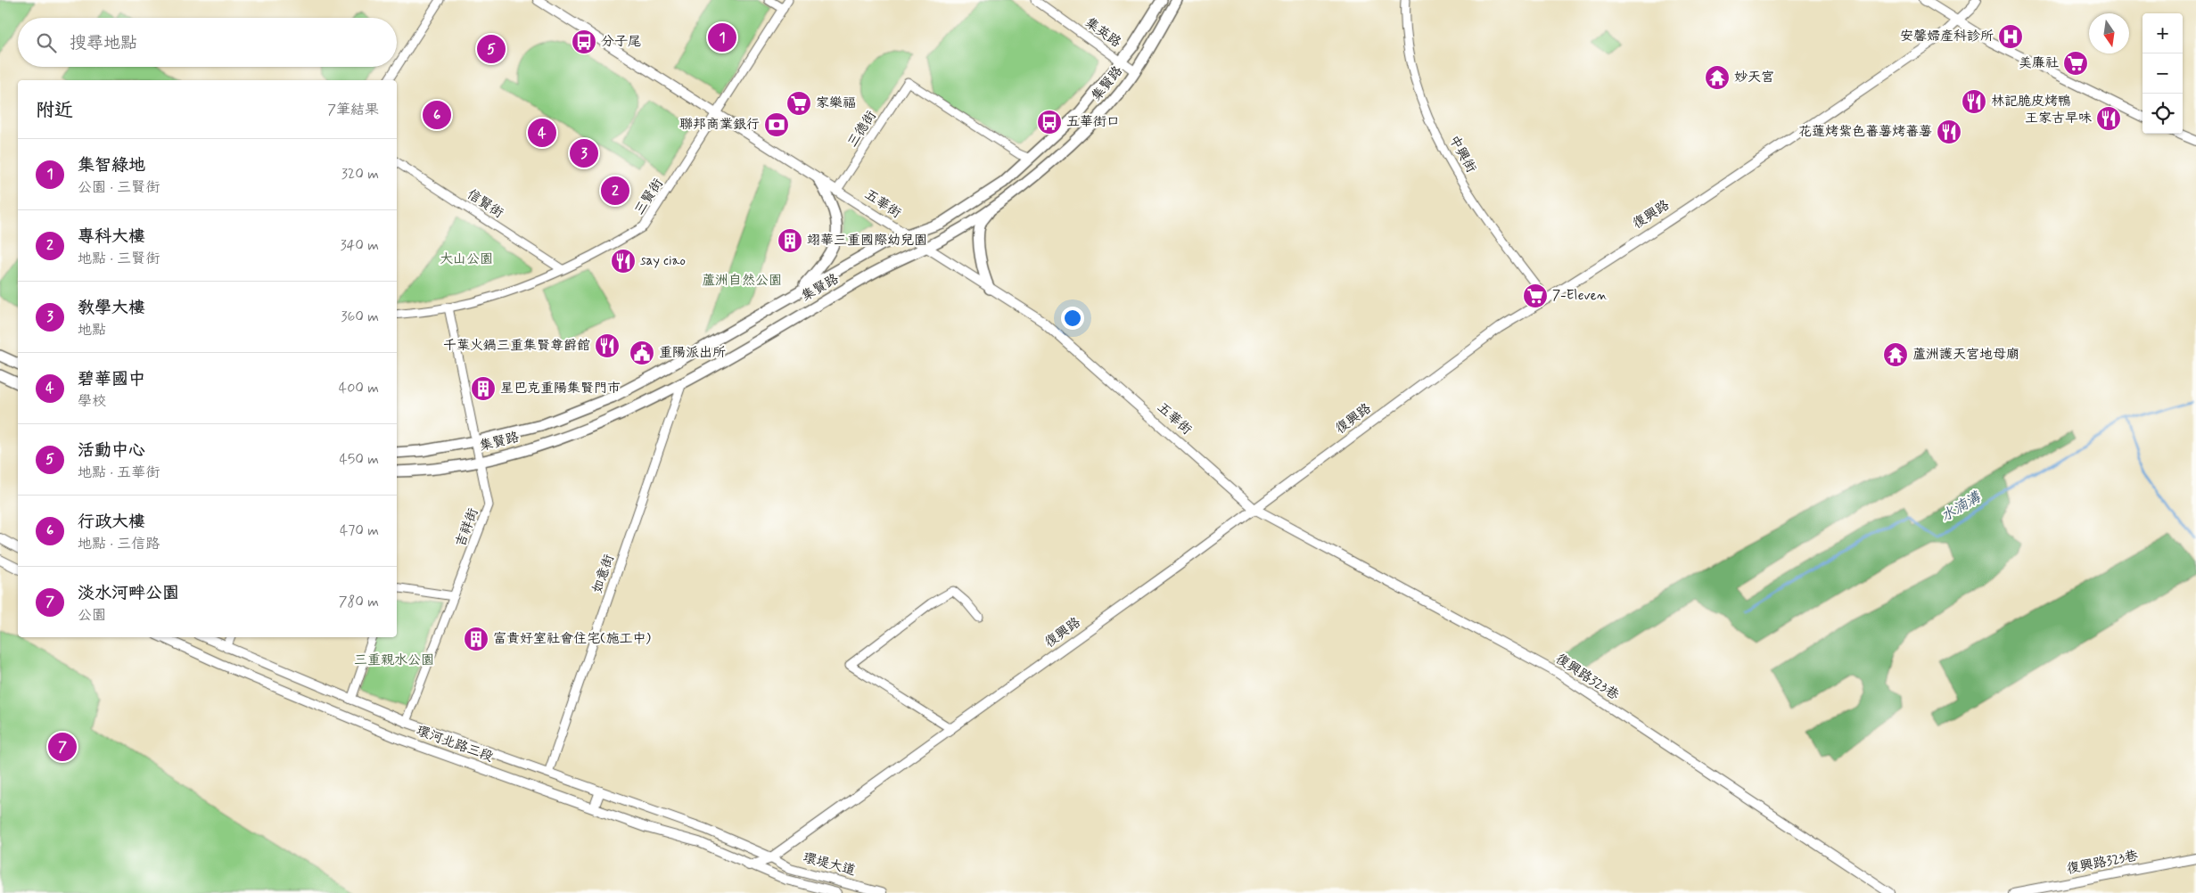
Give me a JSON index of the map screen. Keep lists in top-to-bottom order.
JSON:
{
  "streets": {
    "main road": ["集賢路"],
    "street": [
      "集英路",
      "三德街",
      "中興街",
      "三賢街",
      "信賢街",
      "五華街",
      "復興路",
      "吉祥街",
      "如意街",
      "復興路323巷",
      "環河北路三段",
      "環堤大道"
    ]
  },
  "crossings": [
    ["集英路", "集賢路"],
    ["集賢路", "三德街"],
    ["集賢路", "五華街"],
    ["集賢路", "吉祥街"],
    ["集賢路", "如意街"],
    ["三德街", "五華街"],
    ["中興街", "復興路"],
    ["三賢街", "信賢街"],
    ["三賢街", "五華街"],
    ["三賢街", "吉祥街"],
    ["五華街", "復興路"],
    ["五華街", "復興路323巷"],
    ["復興路", "復興路323巷"],
    ["復興路", "環河北路三段"],
    ["復興路", "環堤大道"],
    ["吉祥街", "環河北路三段"],
    ["如意街", "環河北路三段"],
    ["環河北路三段", "環堤大道"]
  ],
  "water": ["水湳溝"],
  "parks": ["大山公園", "蘆洲自然公園", "三重親水公園"],
  "places": {
    "hospital": ["安馨婦產科診所"],
    "bus stop": ["分子尾", "五華街口"],
    "supermarket": ["美廉社", "家樂福", "7-Eleven"],
    "temple": ["妙天宮", "蘆洲護天宮地母廟"],
    "restaurant": [
      "林記脆皮烤鴨",
      "王家古早味",
      "花蓮烤紫色蕃薯烤蕃薯",
      "say ciao",
      "千葉火鍋三重集賢尊爵館"
    ],
    "bank": ["聯邦商業銀行"],
    "building": ["翊華三重國際幼兒園", "星巴克重陽集賢門市", "富貴好室社會住宅(施工中)"],
    "public building": ["重陽派出所"]
  },
  "north": "bottom",
  "page": {
    "map_buttons": ["+", "−"],
    "search": "搜尋地點",
    "pins": [
      "1",
      "5",
      "6",
      "4",
      "3",
      "2",
      "7"
    ],
    "heading": ["附近", "7筆結果"],
    "list": [
      {
        "mark": "1",
        "name": "集智綠地",
        "note": "公園 · 三賢街",
        "value": "320 m"
      },
      {
        "mark": "2",
        "name": "專科大樓",
        "note": "地點 · 三賢街",
        "value": "340 m"
      },
      {
        "mark": "3",
        "name": "教學大樓",
        "note": "地點",
        "value": "360 m"
      },
      {
        "mark": "4",
        "name": "碧華國中",
        "note": "學校",
        "value": "400 m"
      },
      {
        "mark": "5",
        "name": "活動中心",
        "note": "地點 · 五華街",
        "value": "450 m"
      },
      {
        "mark": "6",
        "name": "行政大樓",
        "note": "地點 · 三信路",
        "value": "470 m"
      },
      {
        "mark": "7",
        "name": "淡水河畔公園",
        "note": "公園",
        "value": "780 m"
      }
    ]
  }
}
